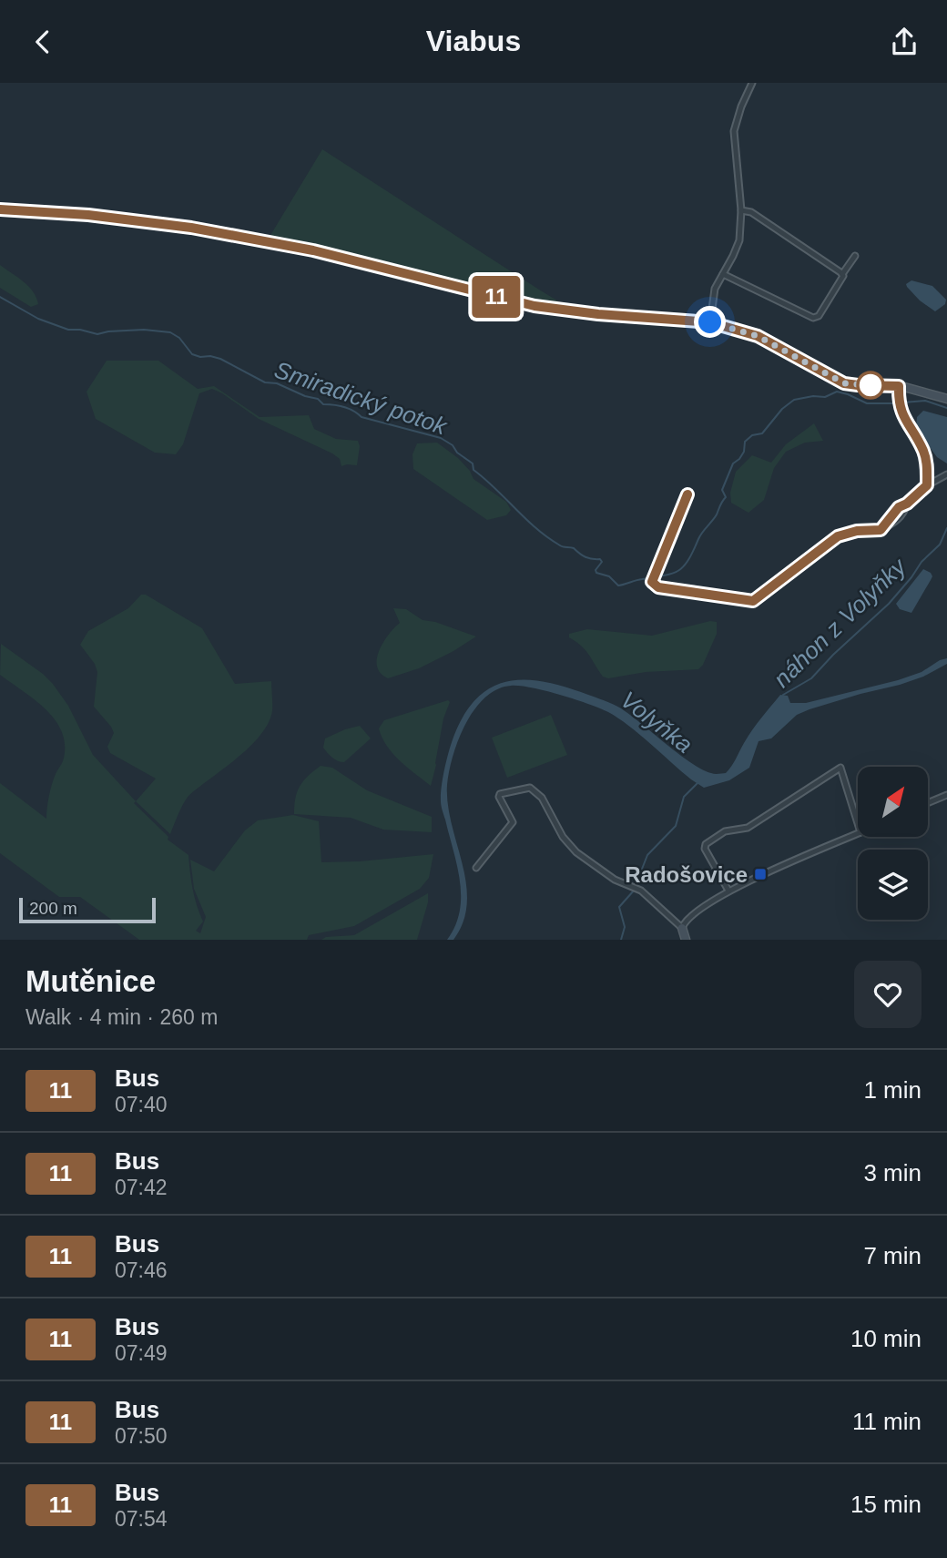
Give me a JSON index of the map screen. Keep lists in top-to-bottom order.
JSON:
{
  "water": ["Smiradický potok", "náhon z Volyňky", "Volyňka"],
  "places": {
    "transit": ["Radošovice"]
  },
  "lines": ["bus line 11"],
  "scale_bar": "200 m",
  "north": "top right",
  "page": {
    "header": "Viabus",
    "on_map": "11",
    "scale": "200 m",
    "heading": ["Mutěnice", "Walk · 4 min · 260 m"],
    "list": [
      {
        "mark": "11",
        "name": "Bus",
        "note": "07:40",
        "value": "1 min"
      },
      {
        "mark": "11",
        "name": "Bus",
        "note": "07:42",
        "value": "3 min"
      },
      {
        "mark": "11",
        "name": "Bus",
        "note": "07:46",
        "value": "7 min"
      },
      {
        "mark": "11",
        "name": "Bus",
        "note": "07:49",
        "value": "10 min"
      },
      {
        "mark": "11",
        "name": "Bus",
        "note": "07:50",
        "value": "11 min"
      },
      {
        "mark": "11",
        "name": "Bus",
        "note": "07:54",
        "value": "15 min"
      }
    ]
  }
}
